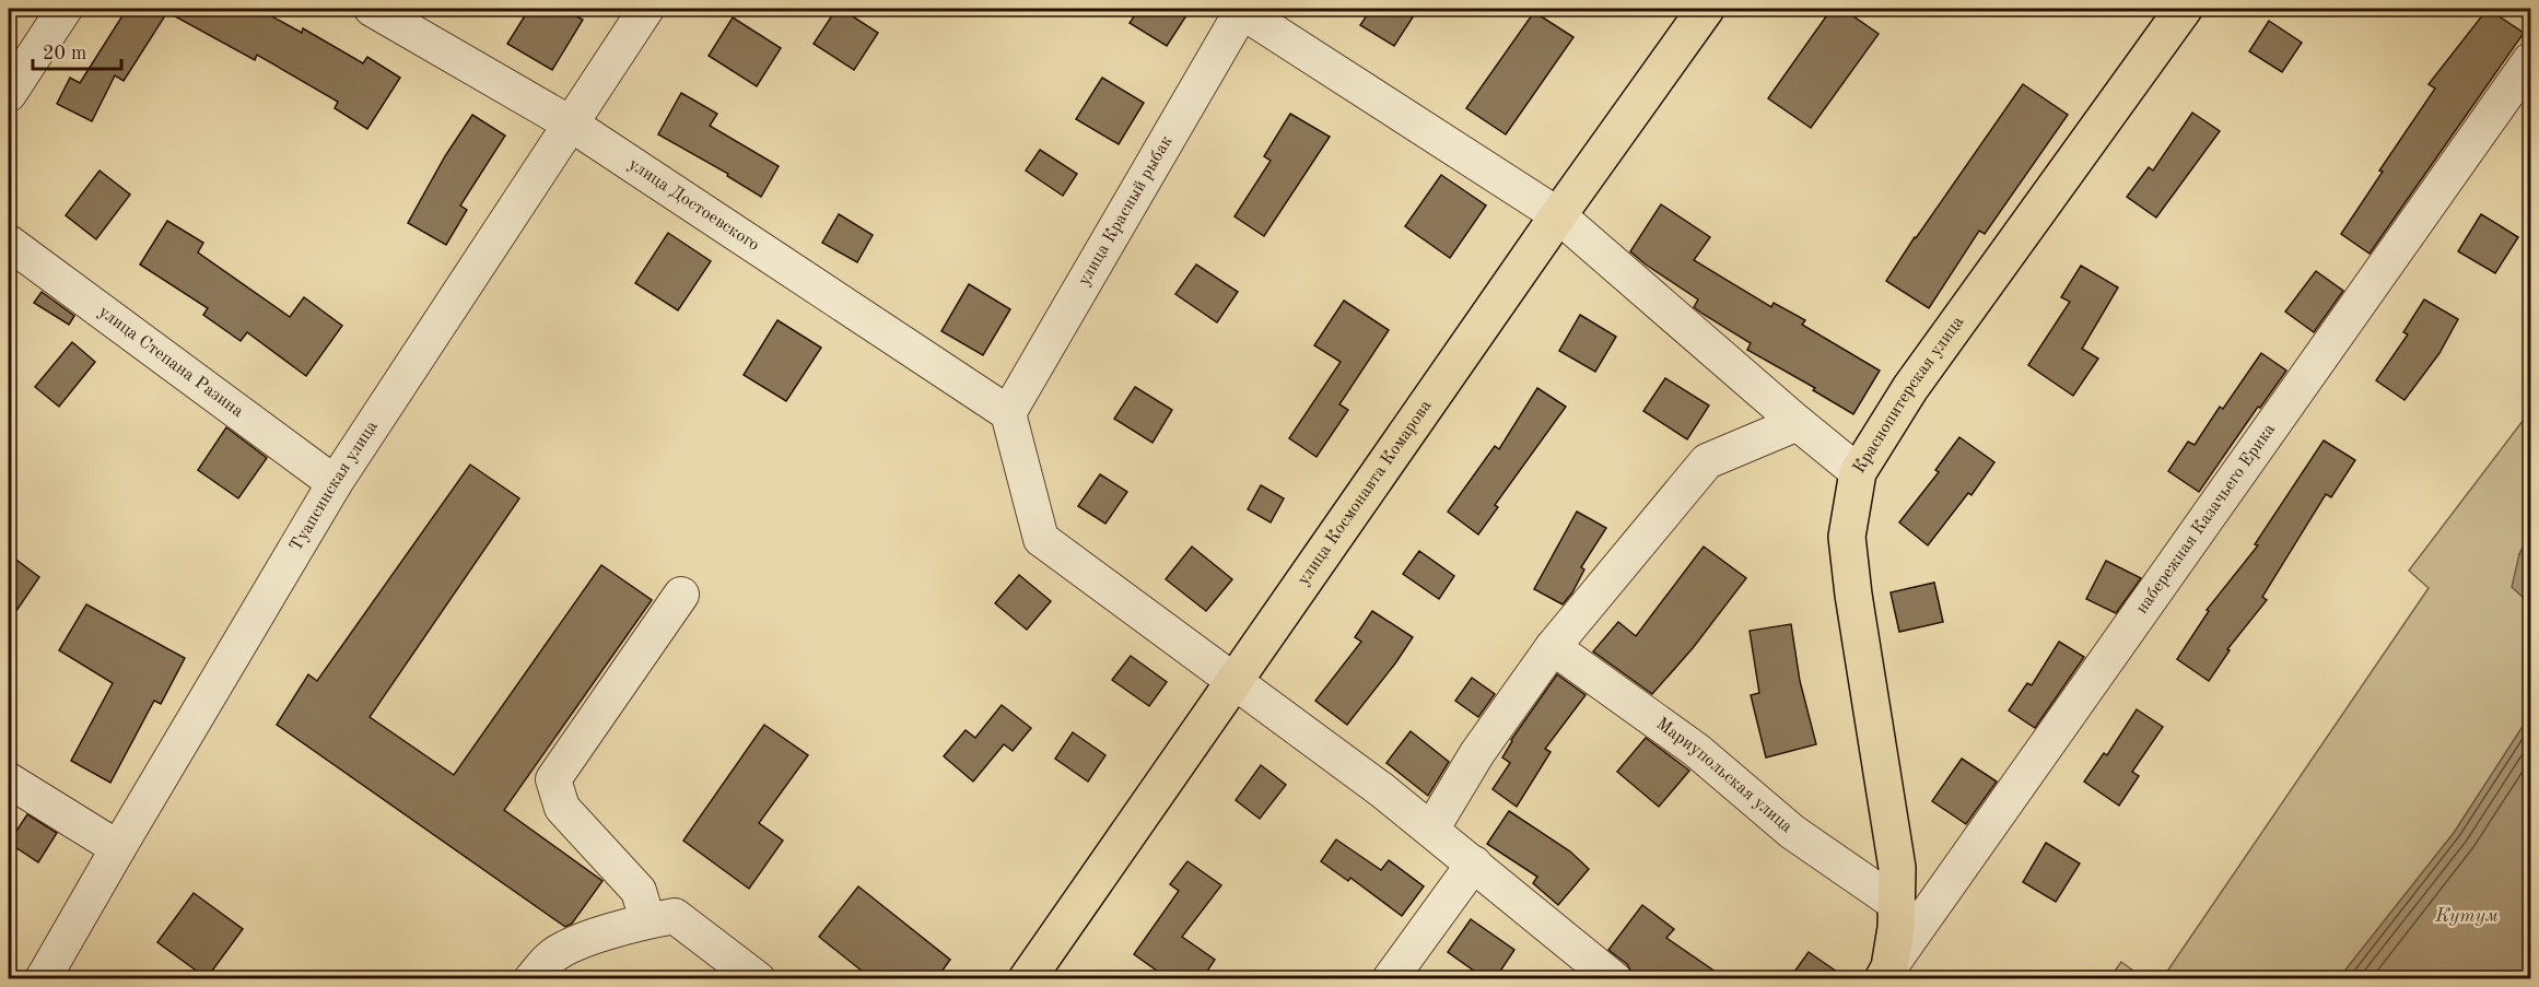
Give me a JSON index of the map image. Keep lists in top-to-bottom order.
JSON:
{
  "streets": {
    "main road": ["Краснопитерская улица", "улица Космонавта Комарова"],
    "street": [
      "улица Достоевского",
      "улица Красный рыбак",
      "улица Степана Разина",
      "Туапсинская улица",
      "набережная Казачьего Ерика",
      "Мариупольская улица"
    ]
  },
  "crossings": [
    ["улица Достоевского", "улица Красный рыбак"],
    ["улица Достоевского", "Туапсинская улица"],
    ["улица Степана Разина", "Туапсинская улица"],
    ["Краснопитерская улица", "набережная Казачьего Ерика"],
    ["Краснопитерская улица", "Мариупольская улица"]
  ],
  "water": ["Кутум"],
  "scale_bar": "20 m"
}
